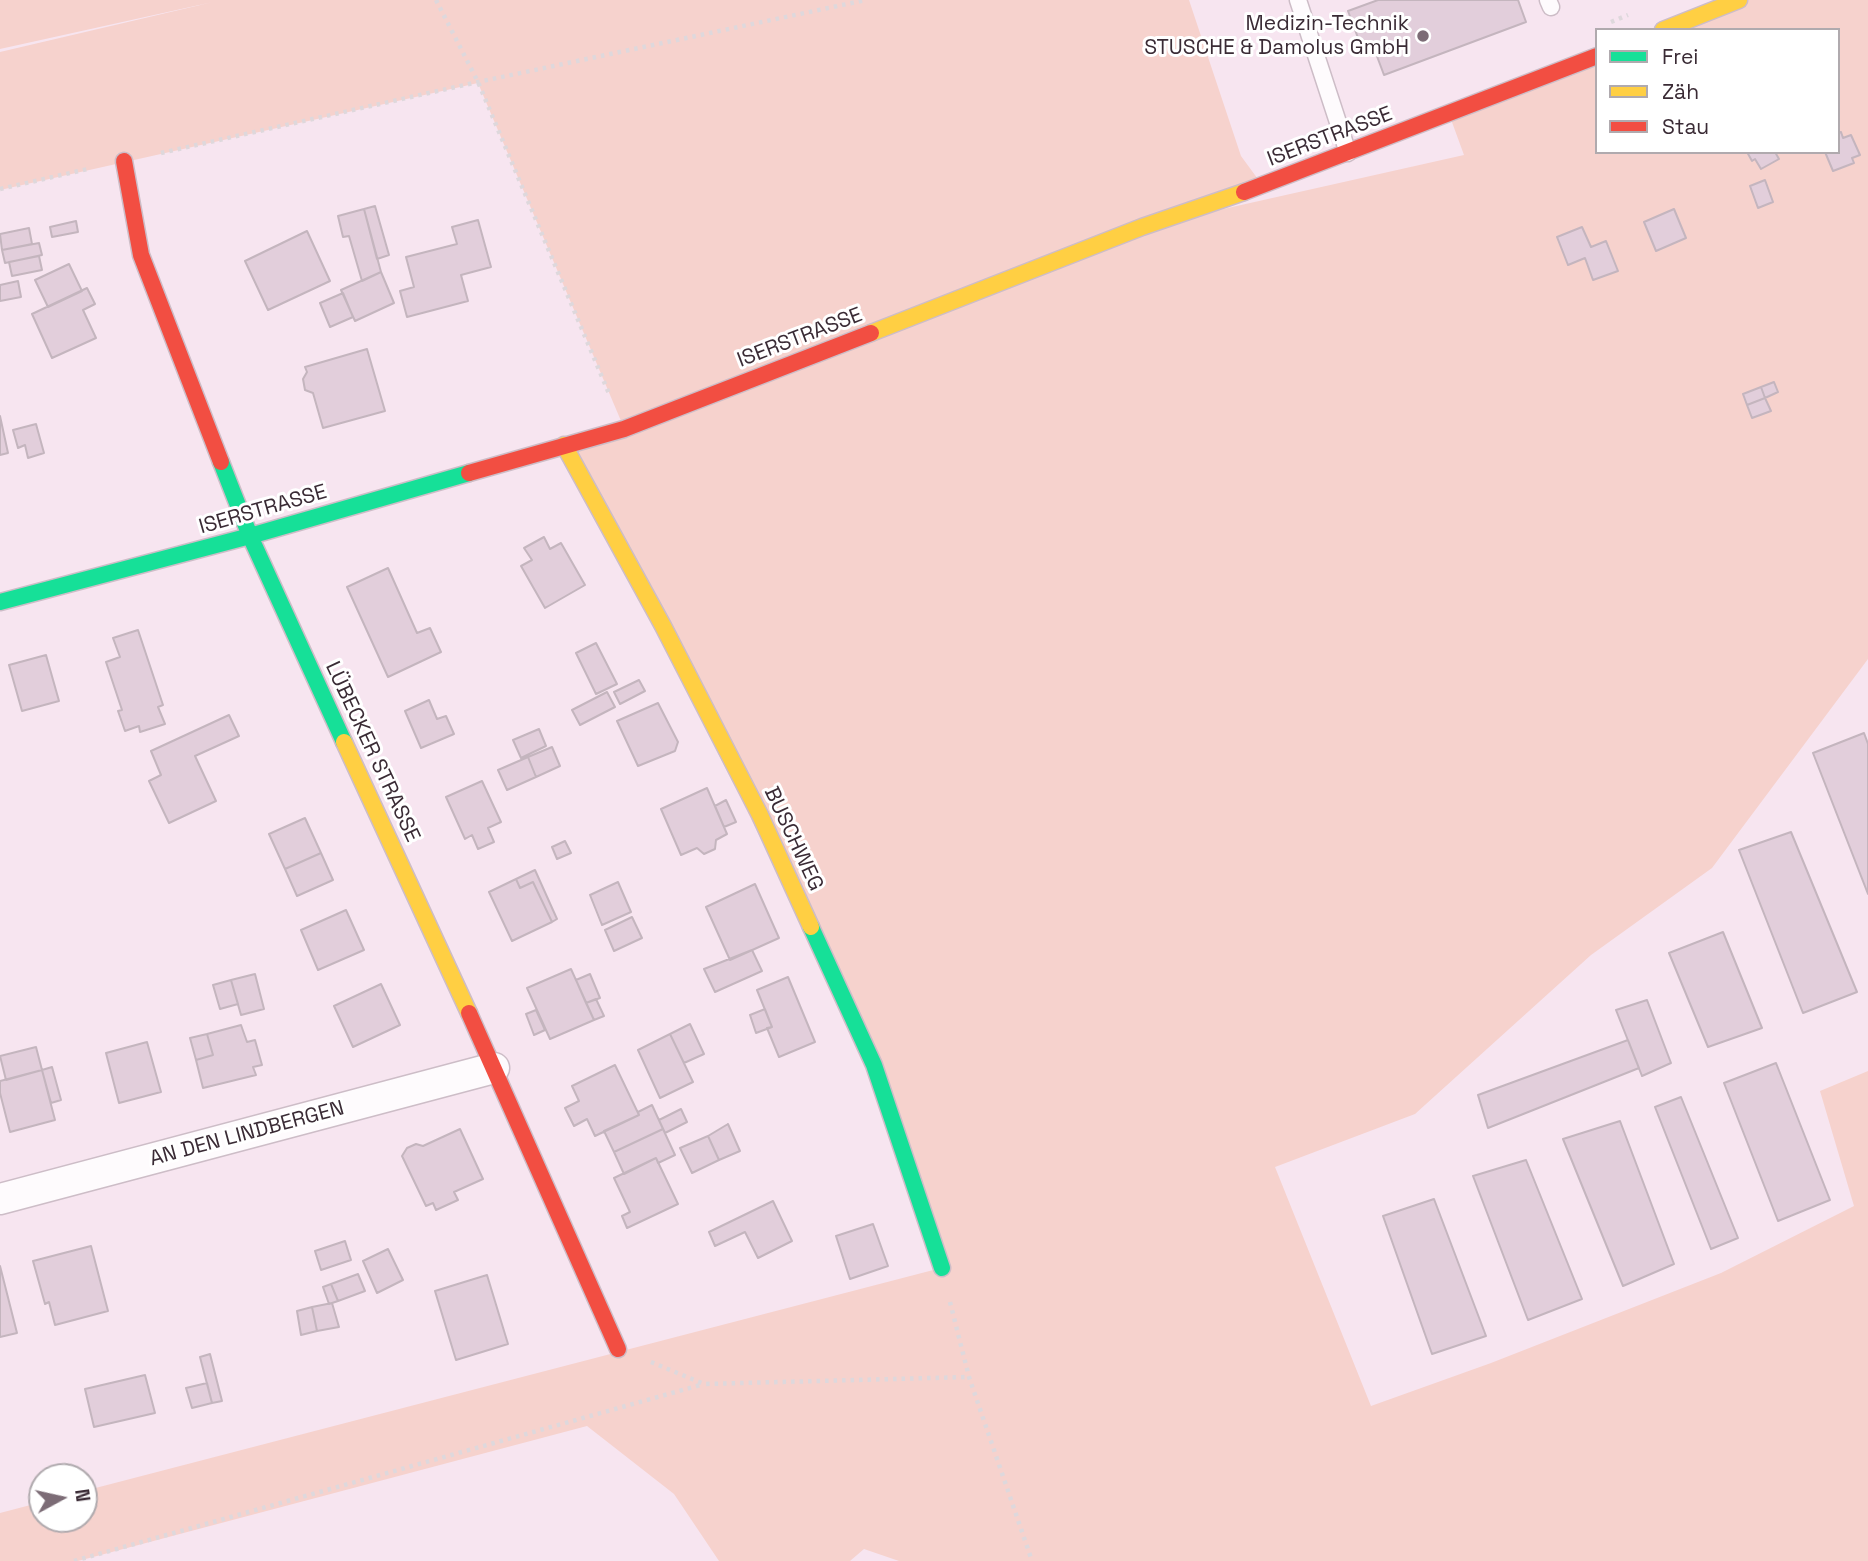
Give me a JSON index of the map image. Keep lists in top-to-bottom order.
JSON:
{
  "streets": {
    "street": [
      "ISERSTRASSE",
      "LÜBECKER STRASSE",
      "BUSCHWEG",
      "AN DEN LINDBERGEN"
    ]
  },
  "crossings": [
    ["ISERSTRASSE", "LÜBECKER STRASSE"],
    ["ISERSTRASSE", "BUSCHWEG"],
    ["LÜBECKER STRASSE", "AN DEN LINDBERGEN"]
  ],
  "places": ["Medizin-Technik STUSCHE & Damolus GmbH"],
  "legend": ["Frei", "Zäh", "Stau"],
  "north": "right"
}
